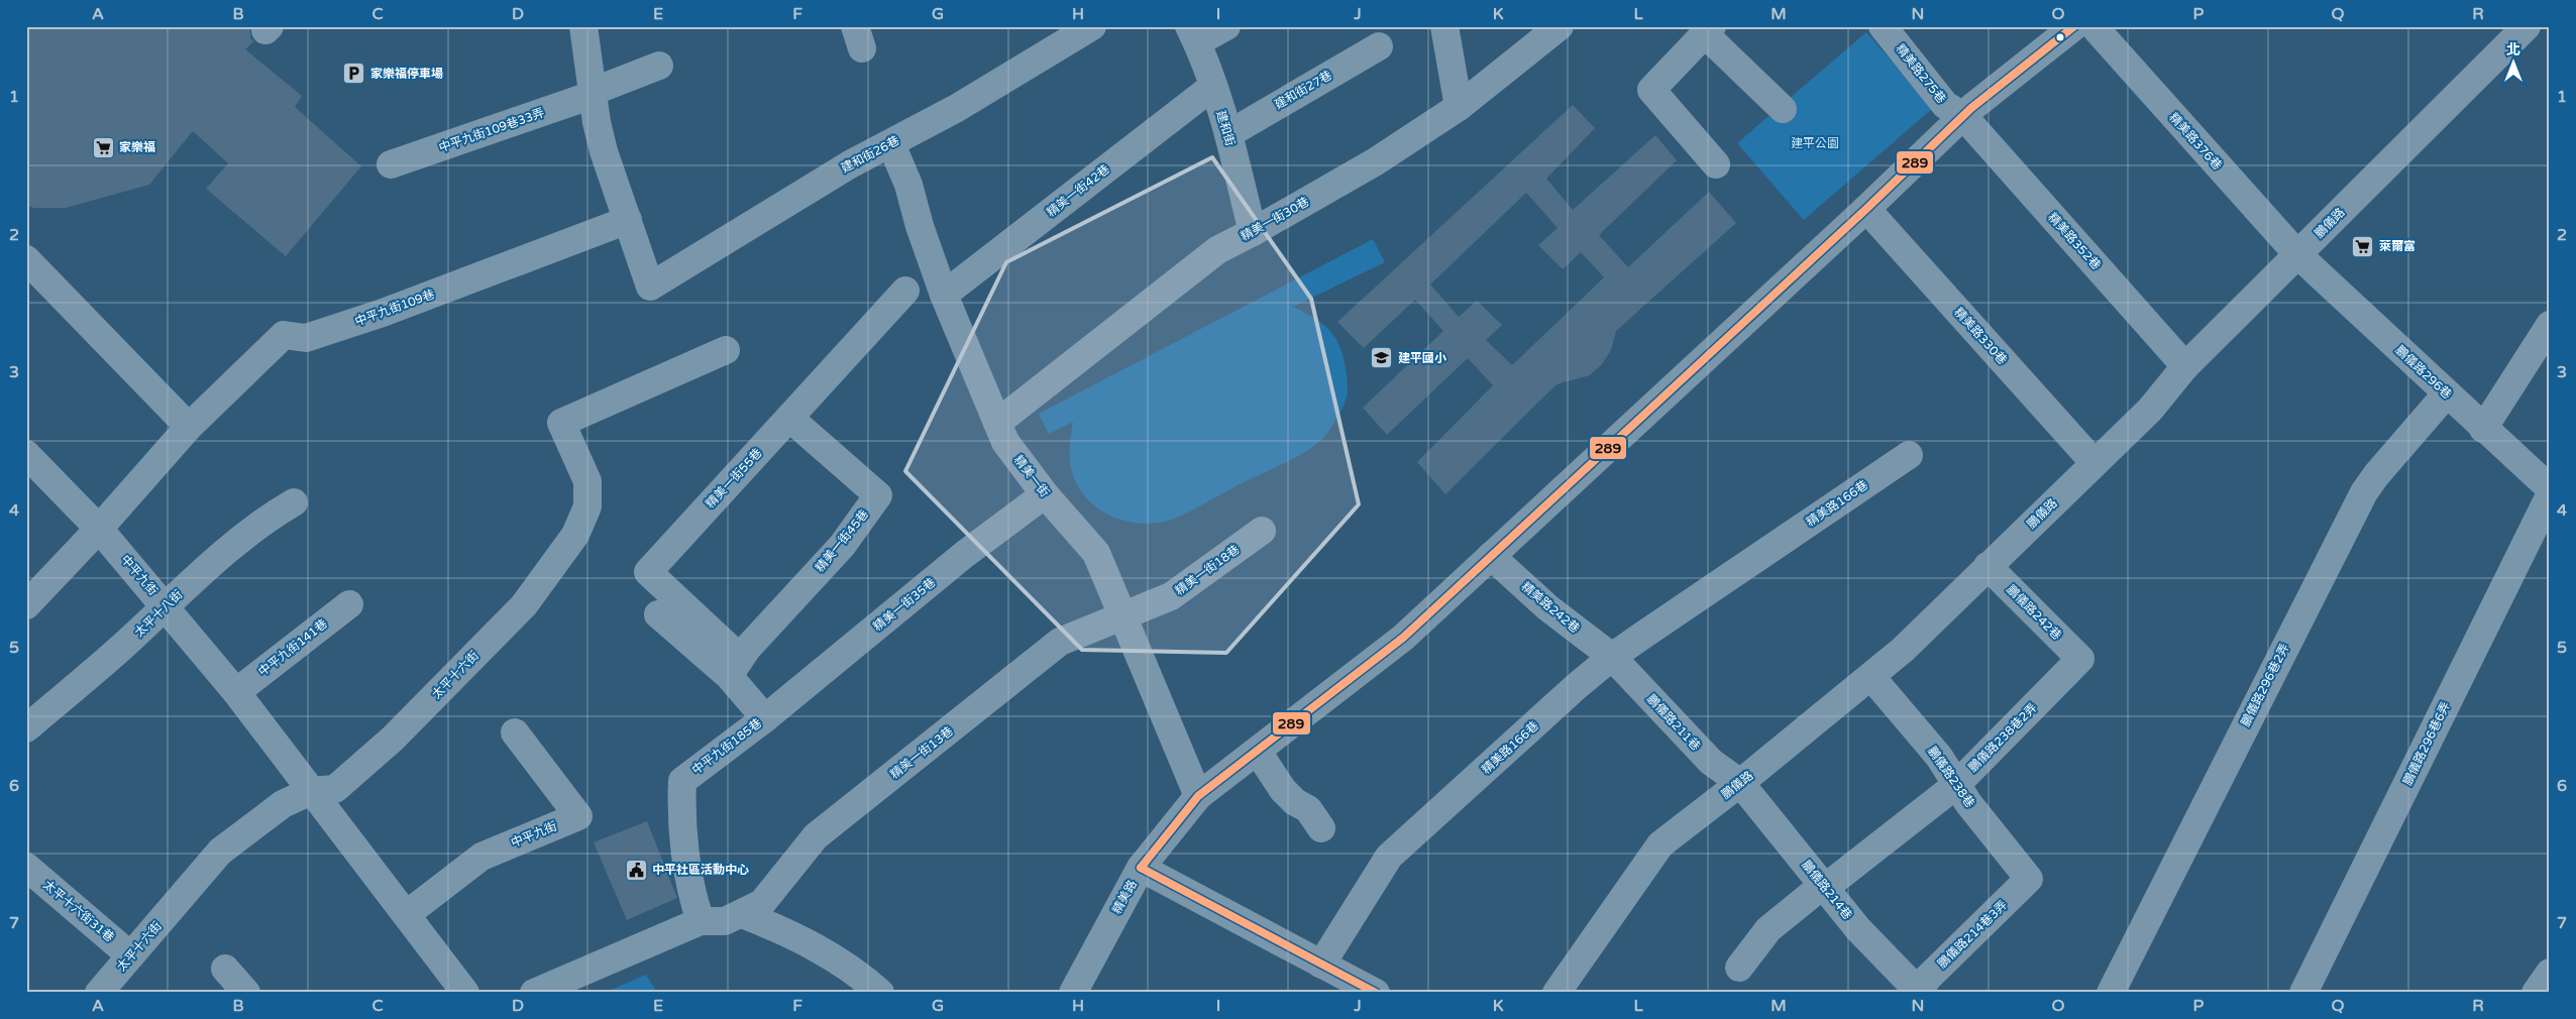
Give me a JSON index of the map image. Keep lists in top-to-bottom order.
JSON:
{
  "streets": {
    "street": [
      "精美路275巷",
      "建和街27巷",
      "建和街",
      "中平九街109巷33弄",
      "精美路376巷",
      "建和街26巷",
      "精美一街42巷",
      "精美一街30巷",
      "鵬儀路",
      "精美路352巷",
      "中平九街109巷",
      "精美路330巷",
      "鵬儀路296巷",
      "精美一街",
      "精美一街55巷",
      "精美路166巷",
      "精美一街45巷",
      "精美一街18巷",
      "中平九街",
      "精美一街35巷",
      "精美路242巷",
      "鵬儀路242巷",
      "太平十八街",
      "中平九街141巷",
      "太平十六街",
      "鵬儀路296巷2弄",
      "鵬儀路211巷",
      "鵬儀路238巷2弄",
      "鵬儀路296巷6弄",
      "中平九街185巷",
      "精美一街13巷",
      "鵬儀路238巷",
      "鵬儀路214巷",
      "精美路",
      "太平十六街31巷",
      "鵬儀路214巷3弄"
    ]
  },
  "crossings": [
    ["精美路275巷", "精美路352巷"],
    ["精美路275巷", "精美路"],
    ["建和街27巷", "建和街"],
    ["建和街", "精美一街42巷"],
    ["建和街", "精美一街30巷"],
    ["精美路376巷", "鵬儀路"],
    ["精美路376巷", "鵬儀路296巷"],
    ["建和街26巷", "中平九街109巷"],
    ["建和街26巷", "精美一街"],
    ["精美一街42巷", "精美一街"],
    ["精美一街30巷", "精美一街"],
    ["鵬儀路", "精美路352巷"],
    ["鵬儀路", "精美路330巷"],
    ["鵬儀路", "鵬儀路296巷"],
    ["鵬儀路", "鵬儀路242巷"],
    ["鵬儀路", "鵬儀路211巷"],
    ["鵬儀路", "鵬儀路238巷"],
    ["鵬儀路", "鵬儀路214巷"],
    ["精美路352巷", "精美路"],
    ["精美路330巷", "精美路"],
    ["鵬儀路296巷", "鵬儀路296巷2弄"],
    ["精美一街", "精美一街18巷"],
    ["精美一街", "精美一街35巷"],
    ["精美一街", "精美一街13巷"],
    ["精美一街", "精美路"],
    ["精美一街55巷", "精美一街45巷"],
    ["精美一街55巷", "中平九街185巷"],
    ["精美路166巷", "精美路242巷"],
    ["精美路166巷", "鵬儀路211巷"],
    ["精美一街45巷", "中平九街185巷"],
    ["精美一街18巷", "精美一街13巷"],
    ["中平九街", "太平十八街"],
    ["中平九街", "中平九街141巷"],
    ["中平九街", "太平十六街"],
    ["精美一街35巷", "中平九街185巷"],
    ["精美路242巷", "鵬儀路211巷"],
    ["精美路242巷", "精美路"],
    ["鵬儀路242巷", "鵬儀路238巷2弄"],
    ["太平十六街", "太平十六街31巷"],
    ["鵬儀路211巷", "鵬儀路214巷"],
    ["鵬儀路238巷2弄", "鵬儀路238巷"],
    ["鵬儀路238巷2弄", "鵬儀路214巷"],
    ["中平九街185巷", "精美一街13巷"],
    ["鵬儀路238巷", "鵬儀路214巷3弄"],
    ["鵬儀路214巷", "鵬儀路214巷3弄"]
  ],
  "parks": ["建平公園"],
  "places": {
    "parking": ["家樂福停車場"],
    "supermarket": ["家樂福", "萊爾富"],
    "school or university": ["建平國小"],
    "public building": ["中平社區活動中心"]
  },
  "lines": ["transit line 289"],
  "north": "top",
  "grid": {
    "columns": [
      "A",
      "B",
      "C",
      "D",
      "E",
      "F",
      "G",
      "H",
      "I",
      "J",
      "K",
      "L",
      "M",
      "N",
      "O",
      "P",
      "Q",
      "R"
    ],
    "rows": [
      "1",
      "2",
      "3",
      "4",
      "5",
      "6",
      "7"
    ]
  }
}
